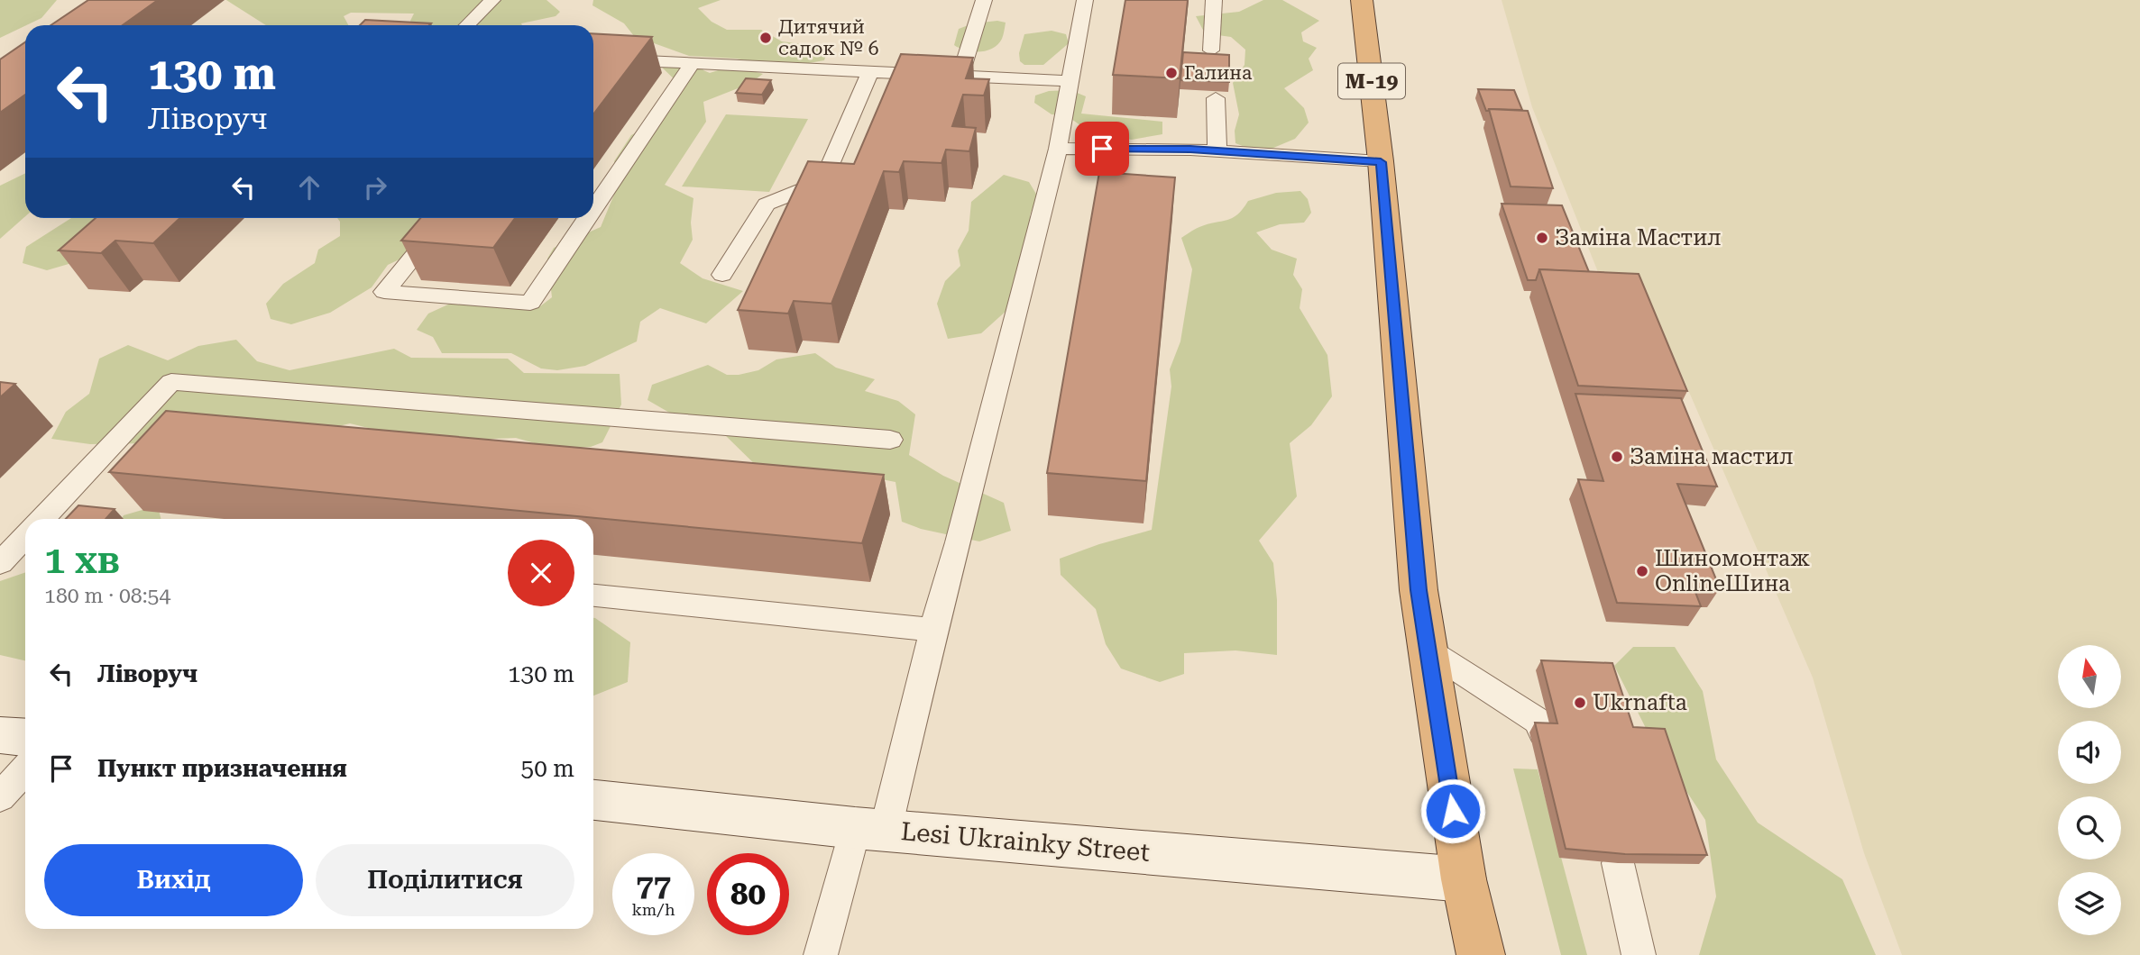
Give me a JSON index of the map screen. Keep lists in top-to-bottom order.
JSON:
{
  "streets": {
    "highway": ["М-19"],
    "main road": ["Lesi Ukrainky Street"]
  },
  "crossings": [
    ["М-19", "Lesi Ukrainky Street"]
  ],
  "places": [
    "Дитячий садок № 6",
    "Галина",
    "Заміна Мастил",
    "Заміна мастил",
    "Шиномонтаж OnlineШина",
    "Ukrnafta"
  ],
  "north": "top",
  "page": {
    "turn": ["130 m", "Ліворуч"],
    "heading": ["1 хв", "180 m · 08:54"],
    "list": [
      {
        "name": "Ліворуч",
        "value": "130 m"
      },
      {
        "name": "Пункт призначення",
        "value": "50 m"
      }
    ],
    "buttons": ["Вихід", "Поділитися"],
    "speed": "77 km/h",
    "limit": "80"
  }
}
